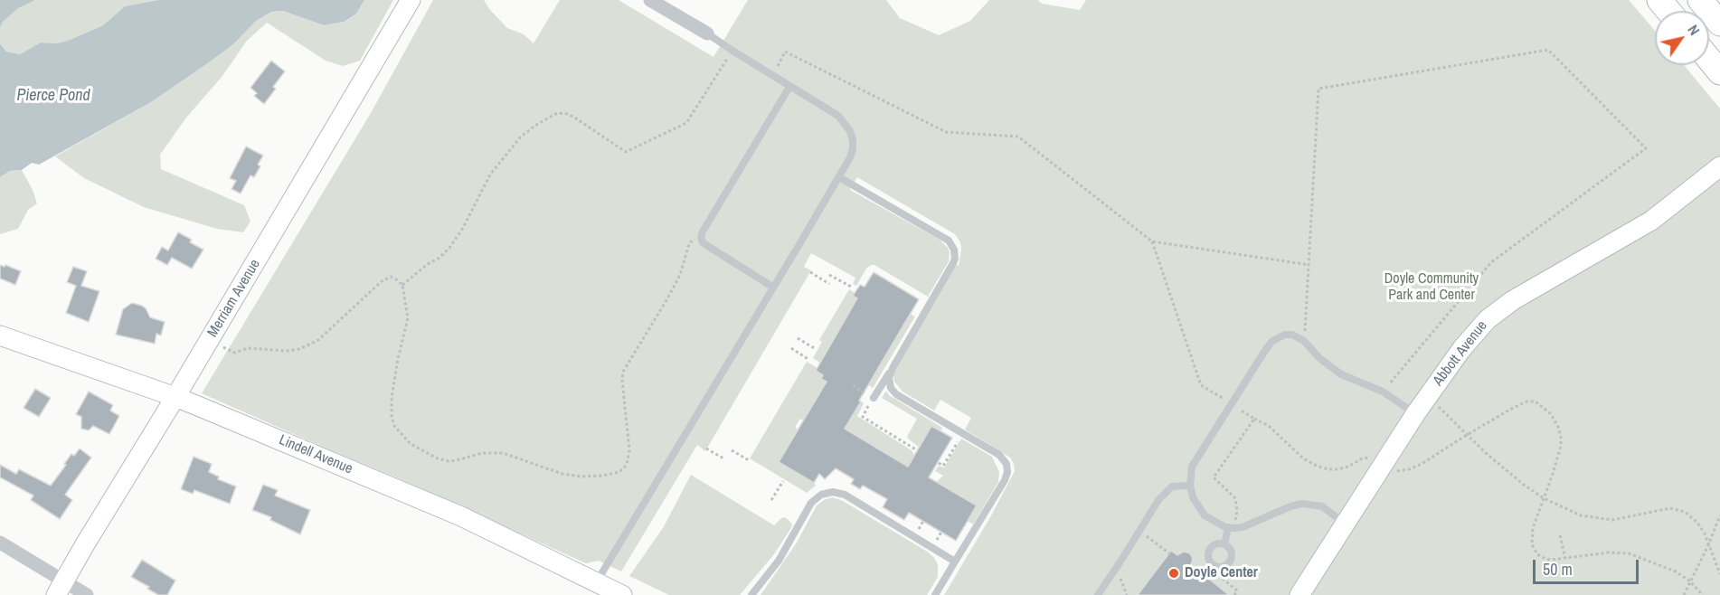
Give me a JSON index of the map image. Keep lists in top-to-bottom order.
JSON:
{
  "streets": {
    "street": ["Merriam Avenue", "Abbott Avenue", "Lindell Avenue"]
  },
  "crossings": [
    ["Merriam Avenue", "Lindell Avenue"]
  ],
  "water": ["Pierce Pond"],
  "parks": ["Doyle Community Park and Center"],
  "places": ["Doyle Center"],
  "scale_bar": "50 m",
  "north": "top right"
}
